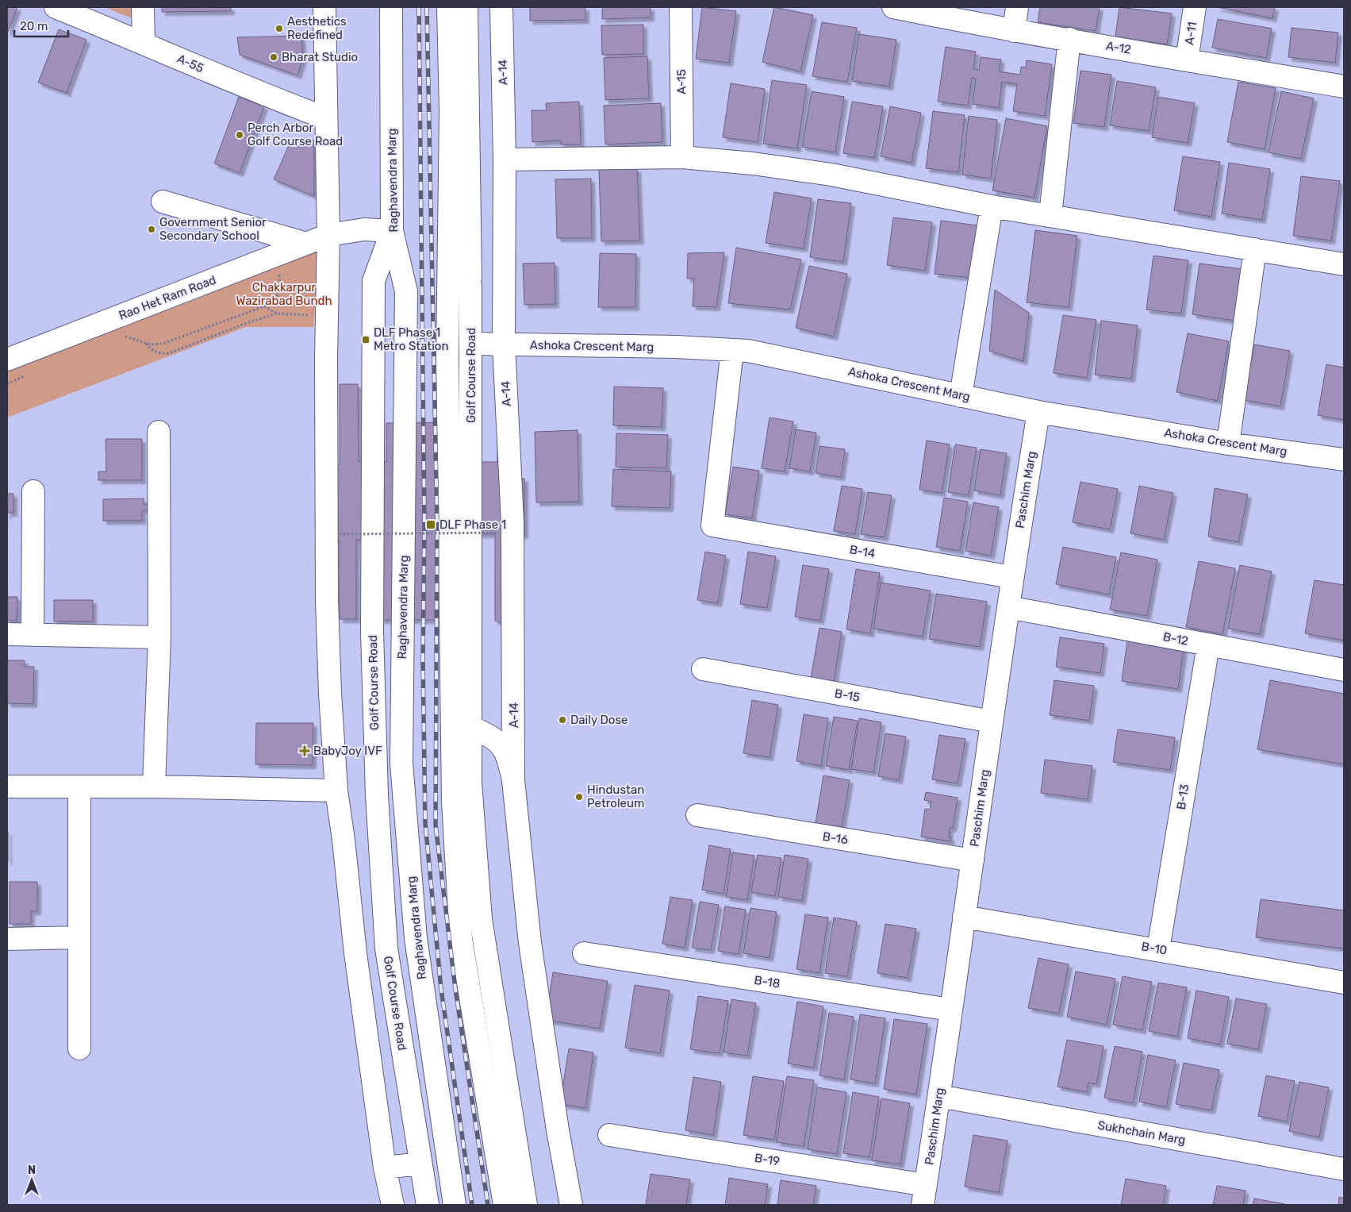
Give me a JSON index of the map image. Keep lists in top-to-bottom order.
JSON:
{
  "streets": {
    "street": [
      "A-11",
      "A-12",
      "A-55",
      "A-14",
      "A-15",
      "Raghavendra Marg",
      "Rao Het Ram Road",
      "Ashoka Crescent Marg",
      "Golf Course Road",
      "Paschim Marg",
      "B-14",
      "B-12",
      "B-15",
      "B-13",
      "B-16",
      "B-10",
      "B-18",
      "Sukhchain Marg",
      "B-19"
    ]
  },
  "crossings": [
    ["A-11", "A-12"],
    ["A-14", "Ashoka Crescent Marg"],
    ["Raghavendra Marg", "Rao Het Ram Road"],
    ["Raghavendra Marg", "Golf Course Road"],
    ["Rao Het Ram Road", "Golf Course Road"],
    ["Ashoka Crescent Marg", "Golf Course Road"],
    ["Ashoka Crescent Marg", "Paschim Marg"],
    ["Ashoka Crescent Marg", "B-14"],
    ["Paschim Marg", "B-14"],
    ["Paschim Marg", "B-12"],
    ["Paschim Marg", "B-15"],
    ["Paschim Marg", "B-16"],
    ["Paschim Marg", "B-10"],
    ["Paschim Marg", "B-18"],
    ["Paschim Marg", "Sukhchain Marg"],
    ["Paschim Marg", "B-19"],
    ["B-12", "B-13"],
    ["B-13", "B-10"]
  ],
  "parks": ["Chakkarpur Wazirabad Bundh"],
  "places": {
    "other": [
      "Aesthetics Redefined",
      "Bharat Studio",
      "Perch Arbor Golf Course Road",
      "Government Senior Secondary School",
      "Daily Dose",
      "Hindustan Petroleum"
    ],
    "transit": ["DLF Phase 1 Metro Station", "DLF Phase 1"],
    "health": ["BabyJoy IVF"]
  },
  "scale_bar": "20 m",
  "north": "top"
}
